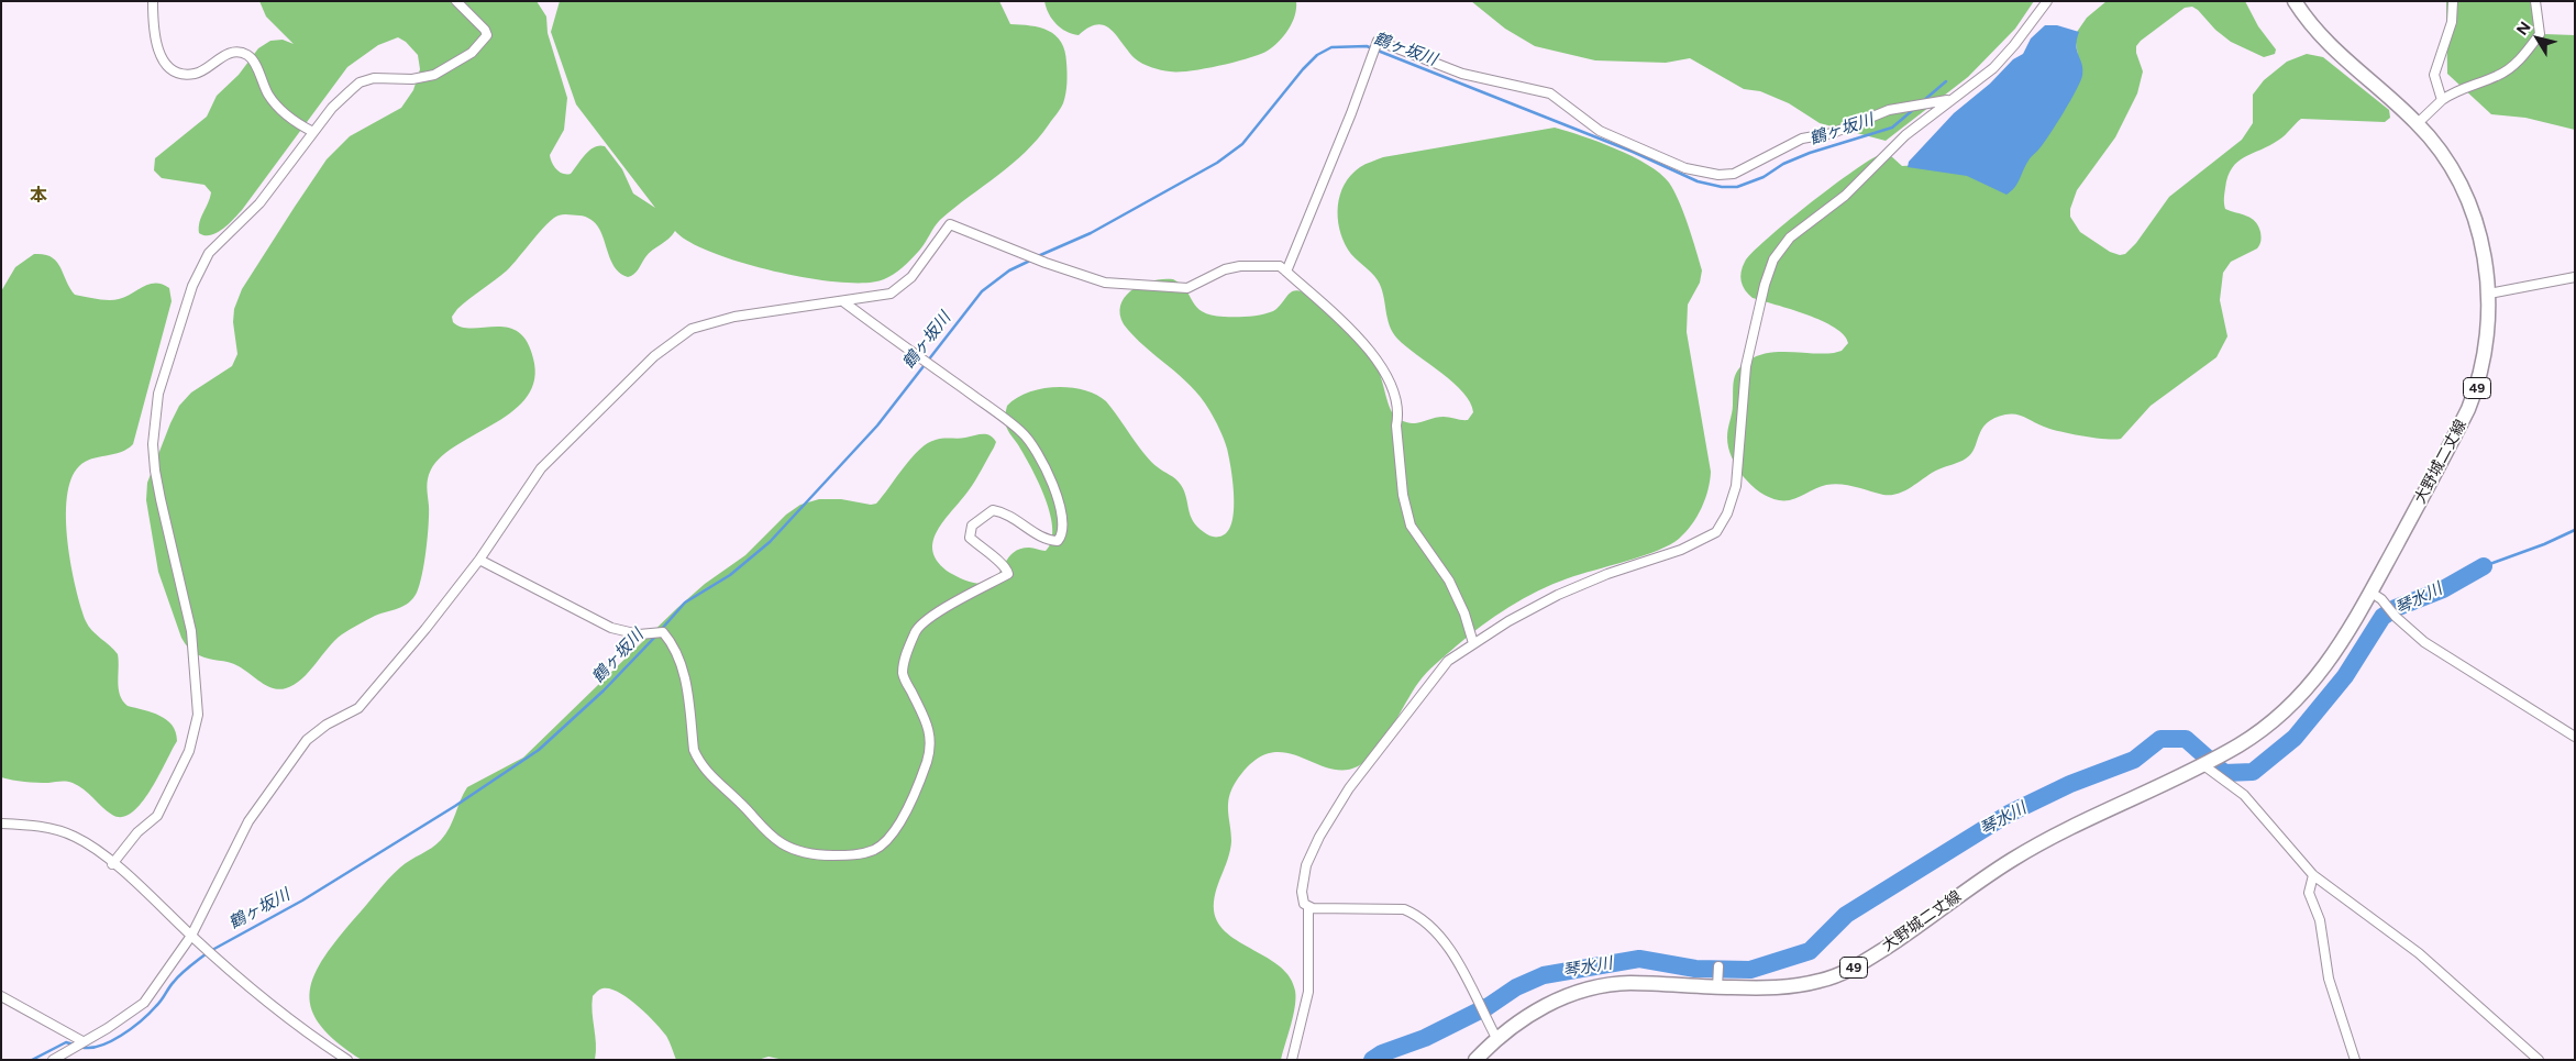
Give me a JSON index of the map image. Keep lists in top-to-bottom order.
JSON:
{
  "streets": {
    "main road": ["49", "大野城二丈線"]
  },
  "districts": ["本"],
  "water": ["鶴ヶ坂川", "琴水川"],
  "north": "top left"
}
